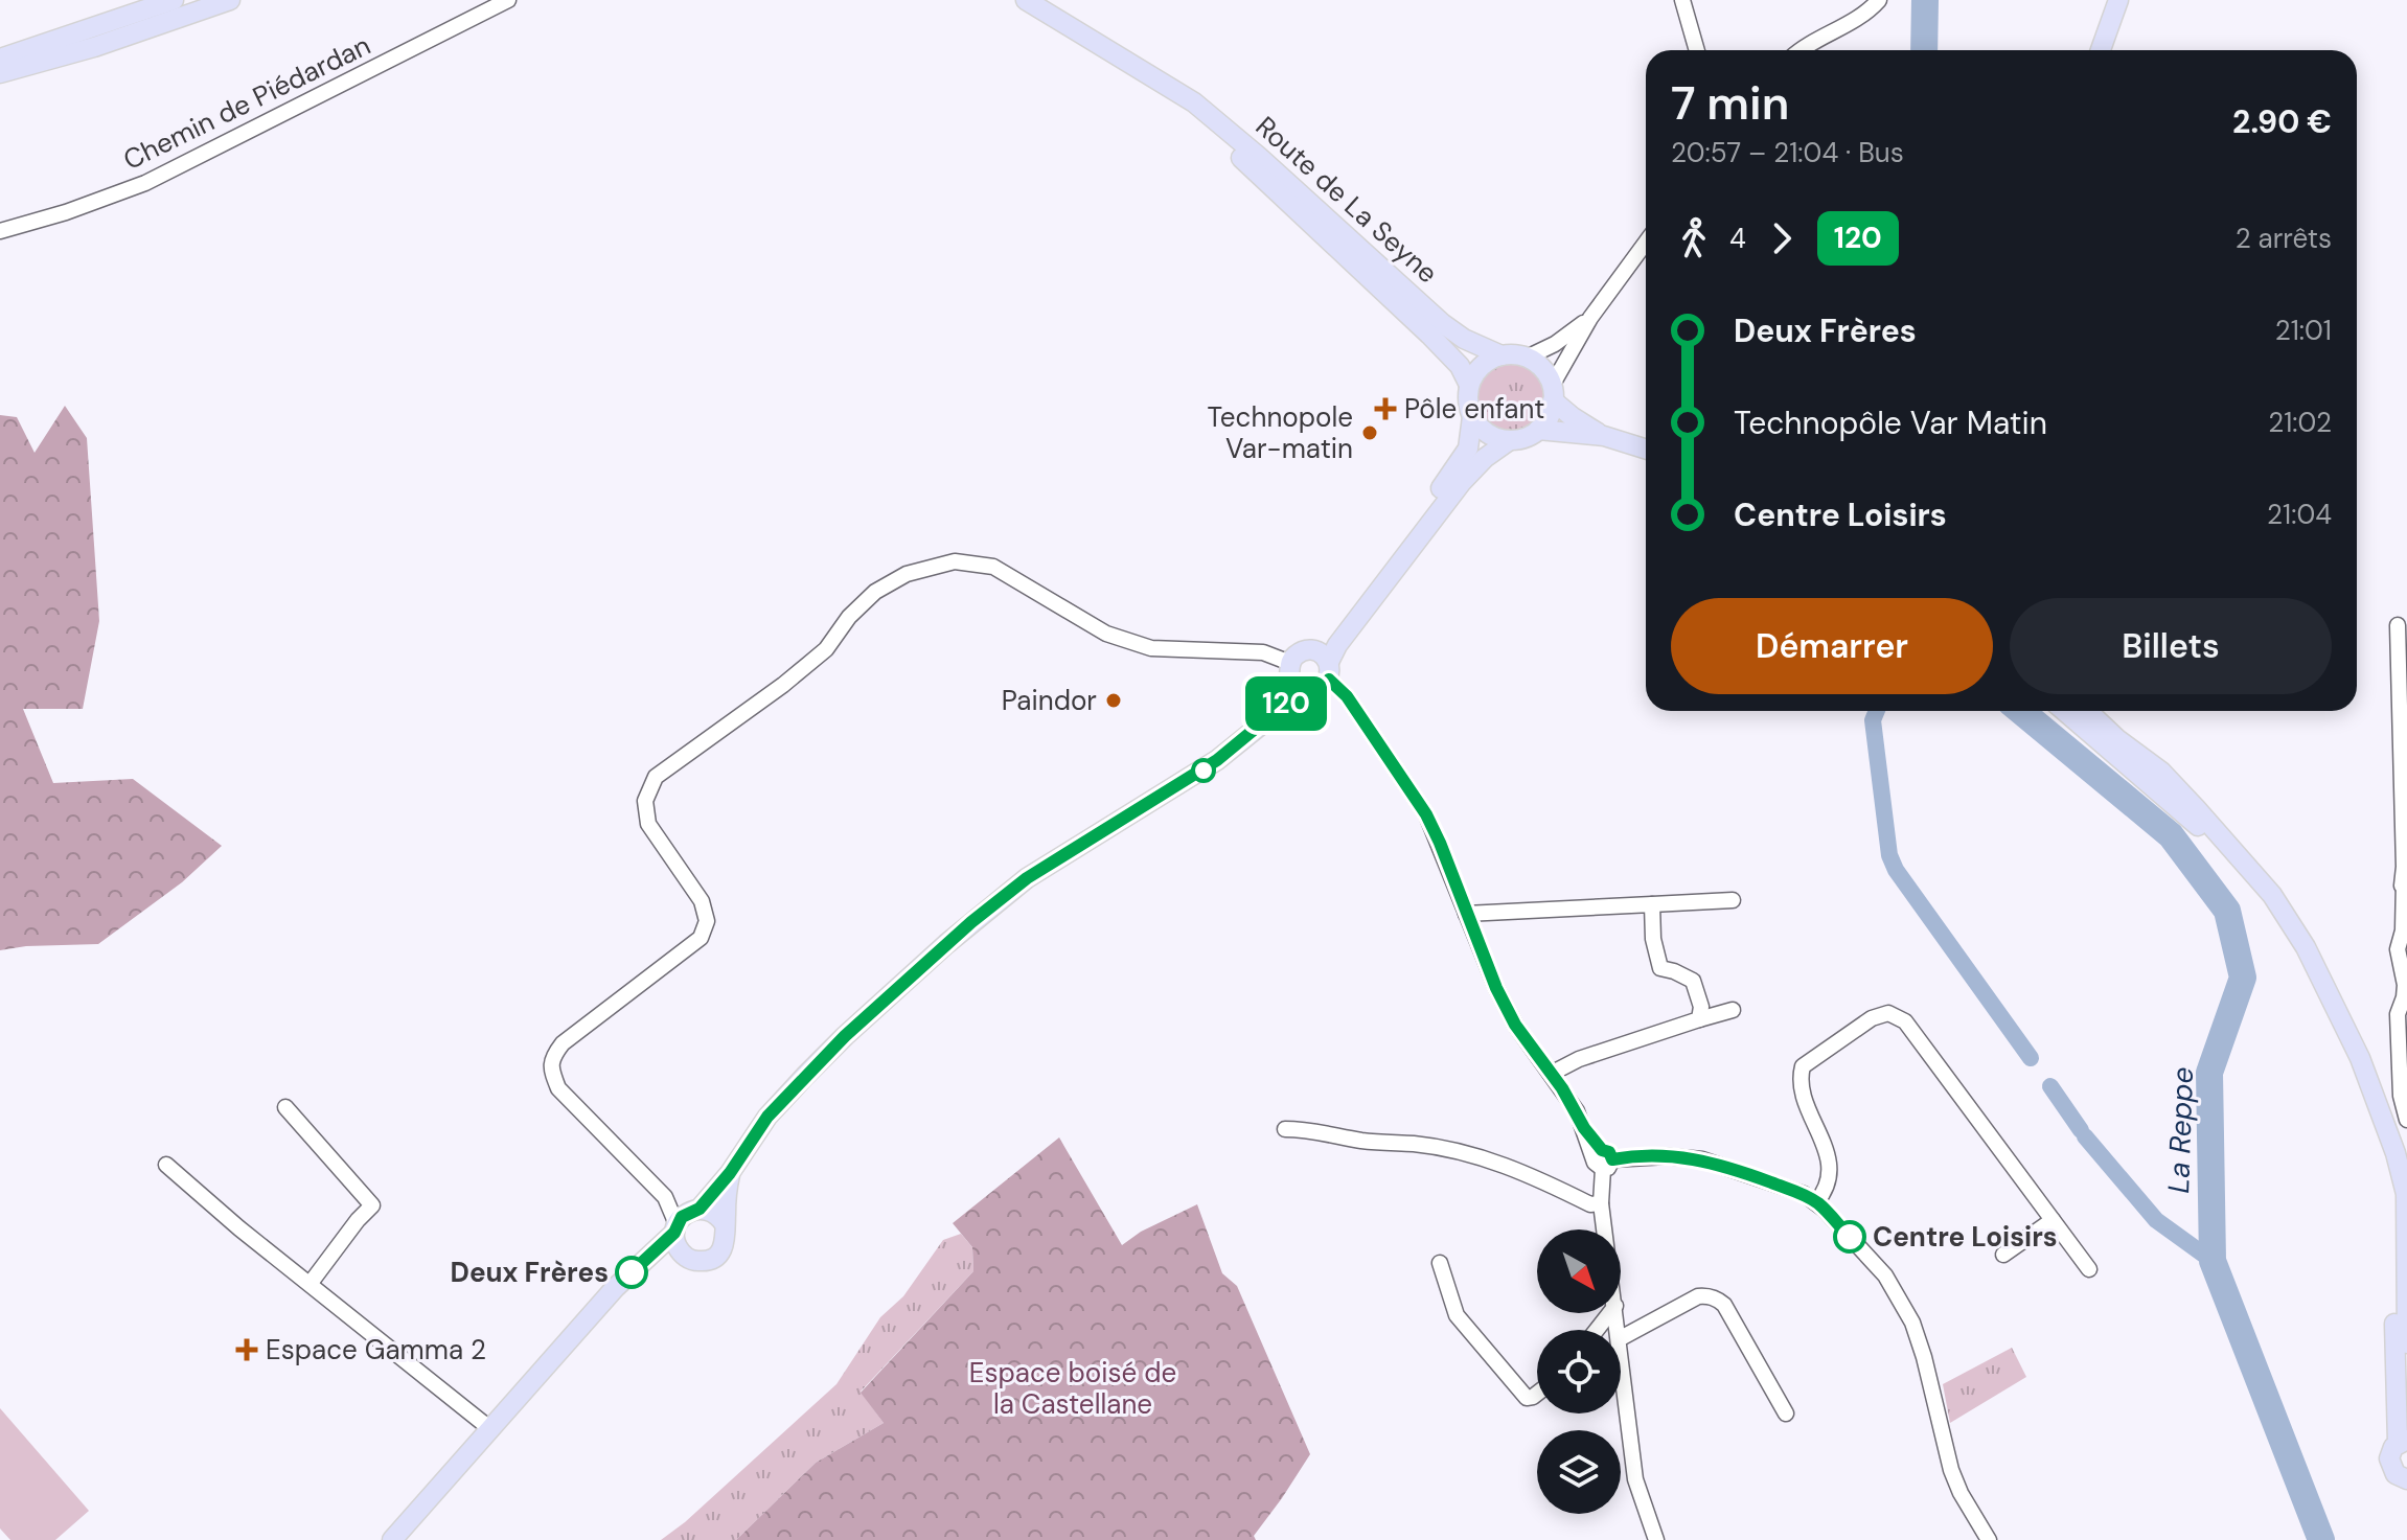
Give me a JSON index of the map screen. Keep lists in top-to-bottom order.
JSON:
{
  "streets": {
    "main road": ["Route de La Seyne"],
    "street": ["Chemin de Piédardan"]
  },
  "water": ["La Reppe"],
  "parks": ["Espace boisé de la Castellane"],
  "places": {
    "health": ["Pôle enfant", "Espace Gamma 2"],
    "other": [
      "Technopole Var-matin",
      "Paindor",
      "Centre Loisirs",
      "Deux Frères"
    ]
  },
  "lines": ["bus line 120"],
  "north": "bottom right",
  "page": {
    "on_map": "120",
    "heading": ["7 min", "20:57 – 21:04 · Bus", "2.90 €"],
    "legs": ["4", "120", "2 arrêts"],
    "list": [
      {
        "name": "Deux Frères",
        "value": "21:01"
      },
      {
        "name": "Technopôle Var Matin",
        "value": "21:02"
      },
      {
        "name": "Centre Loisirs",
        "value": "21:04"
      }
    ],
    "buttons": ["Démarrer", "Billets"]
  }
}
